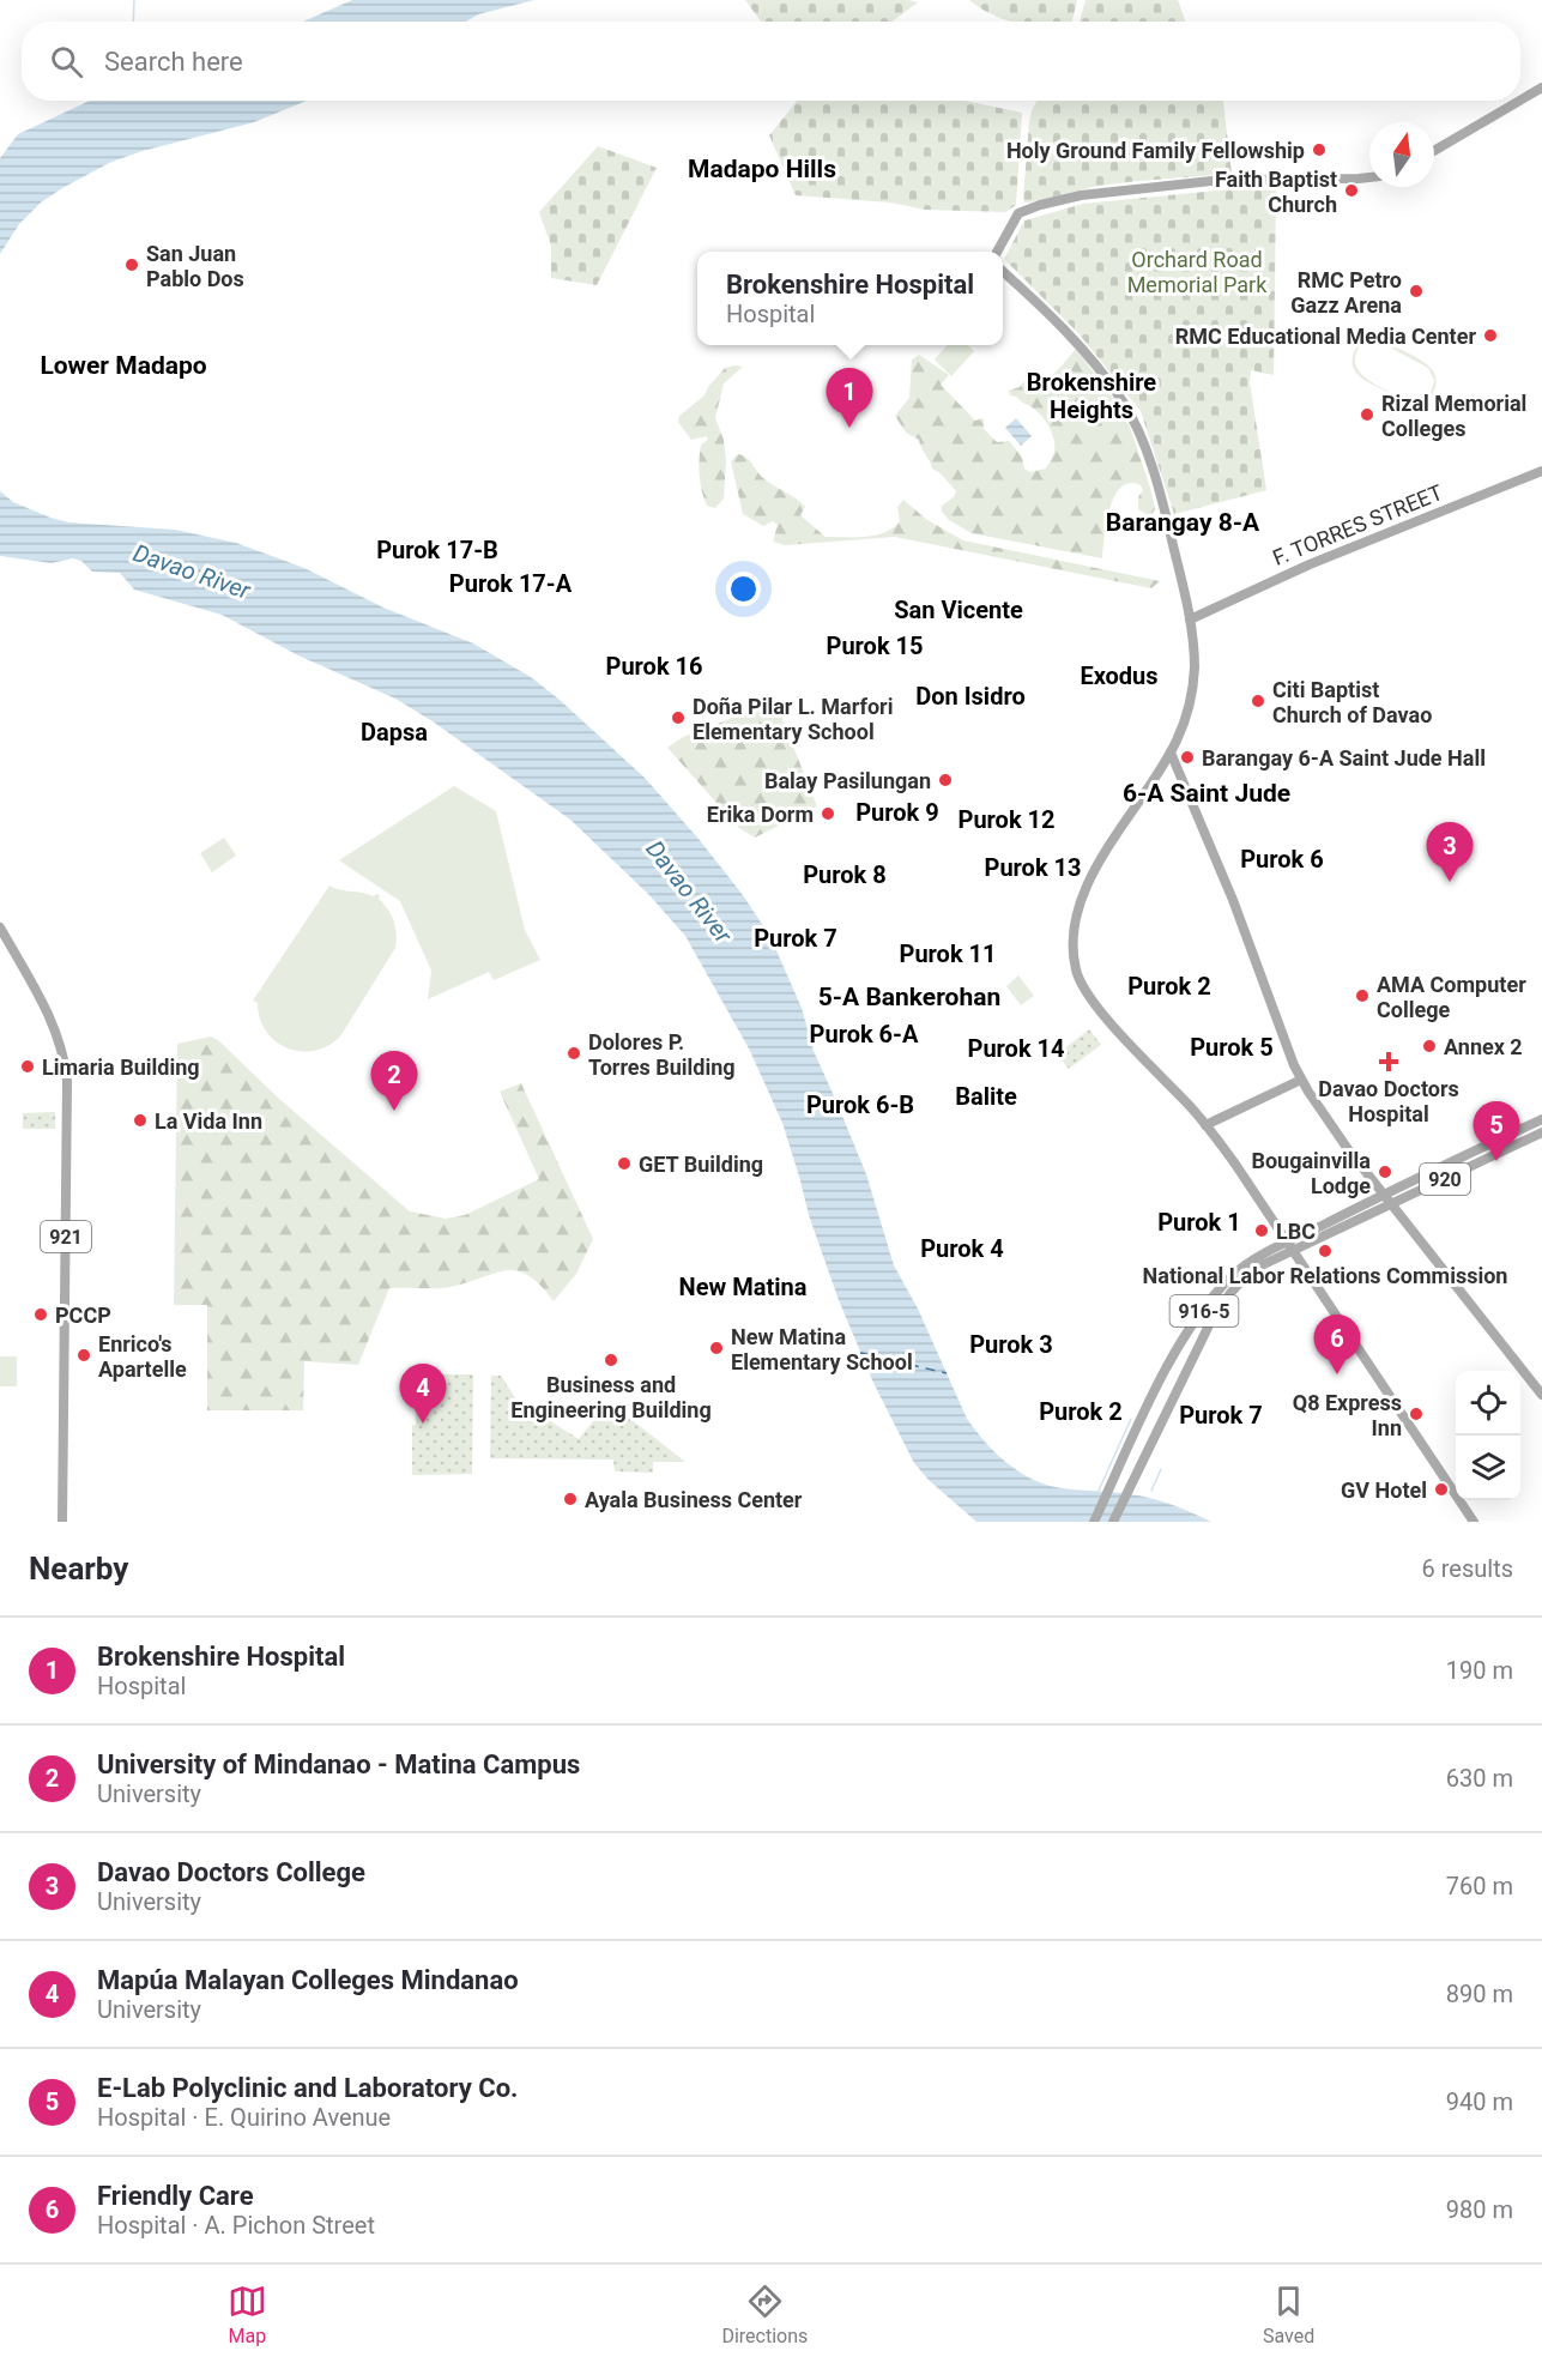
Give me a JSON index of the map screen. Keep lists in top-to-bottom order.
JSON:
{
  "streets": {
    "main road": [
      "F. TORRES STREET",
      "920",
      "921",
      "916-5"
    ]
  },
  "crossings": [
    ["920", "916-5"]
  ],
  "districts": [
    "Madapo Hills",
    "Lower Madapo",
    "Brokenshire Heights",
    "Barangay 8-A",
    "Purok 17-B",
    "Purok 17-A",
    "San Vicente",
    "Purok 15",
    "Purok 16",
    "Exodus",
    "Don Isidro",
    "Dapsa",
    "6-A Saint Jude",
    "Purok 9",
    "Purok 12",
    "Purok 6",
    "Purok 13",
    "Purok 8",
    "Purok 7",
    "Purok 11",
    "Purok 2",
    "5-A Bankerohan",
    "Purok 6-A",
    "Purok 5",
    "Purok 14",
    "Balite",
    "Purok 6-B",
    "Purok 1",
    "Purok 4",
    "New Matina",
    "Purok 3",
    "Purok 2",
    "Purok 7"
  ],
  "water": ["Davao River"],
  "parks": ["Orchard Road Memorial Park"],
  "places": {
    "other": [
      "Holy Ground Family Fellowship",
      "Faith Baptist Church",
      "San Juan Pablo Dos",
      "RMC Petro Gazz Arena",
      "RMC Educational Media Center",
      "Rizal Memorial Colleges",
      "Citi Baptist Church of Davao",
      "Doña Pilar L. Marfori Elementary School",
      "Barangay 6-A Saint Jude Hall",
      "Balay Pasilungan",
      "Erika Dorm",
      "AMA Computer College",
      "Annex 2",
      "Dolores P. Torres Building",
      "Limaria Building",
      "La Vida Inn",
      "GET Building",
      "Bougainvilla Lodge",
      "LBC",
      "National Labor Relations Commission",
      "PCCP",
      "New Matina Elementary School",
      "Enrico's Apartelle",
      "Business and Engineering Building",
      "Q8 Express Inn",
      "GV Hotel",
      "Ayala Business Center"
    ],
    "health": ["Davao Doctors Hospital"]
  },
  "north": "top",
  "page": {
    "search": "Search here",
    "popup": ["Brokenshire Hospital", "Hospital"],
    "pins": [
      "1",
      "3",
      "2",
      "5",
      "6",
      "4"
    ],
    "heading": ["Nearby", "6 results"],
    "list": [
      {
        "mark": "1",
        "name": "Brokenshire Hospital",
        "note": "Hospital",
        "value": "190 m"
      },
      {
        "mark": "2",
        "name": "University of Mindanao - Matina Campus",
        "note": "University",
        "value": "630 m"
      },
      {
        "mark": "3",
        "name": "Davao Doctors College",
        "note": "University",
        "value": "760 m"
      },
      {
        "mark": "4",
        "name": "Mapúa Malayan Colleges Mindanao",
        "note": "University",
        "value": "890 m"
      },
      {
        "mark": "5",
        "name": "E-Lab Polyclinic and Laboratory Co.",
        "note": "Hospital · E. Quirino Avenue",
        "value": "940 m"
      },
      {
        "mark": "6",
        "name": "Friendly Care",
        "note": "Hospital · A. Pichon Street",
        "value": "980 m"
      }
    ],
    "nav": ["Map", "Directions", "Saved"]
  }
}
